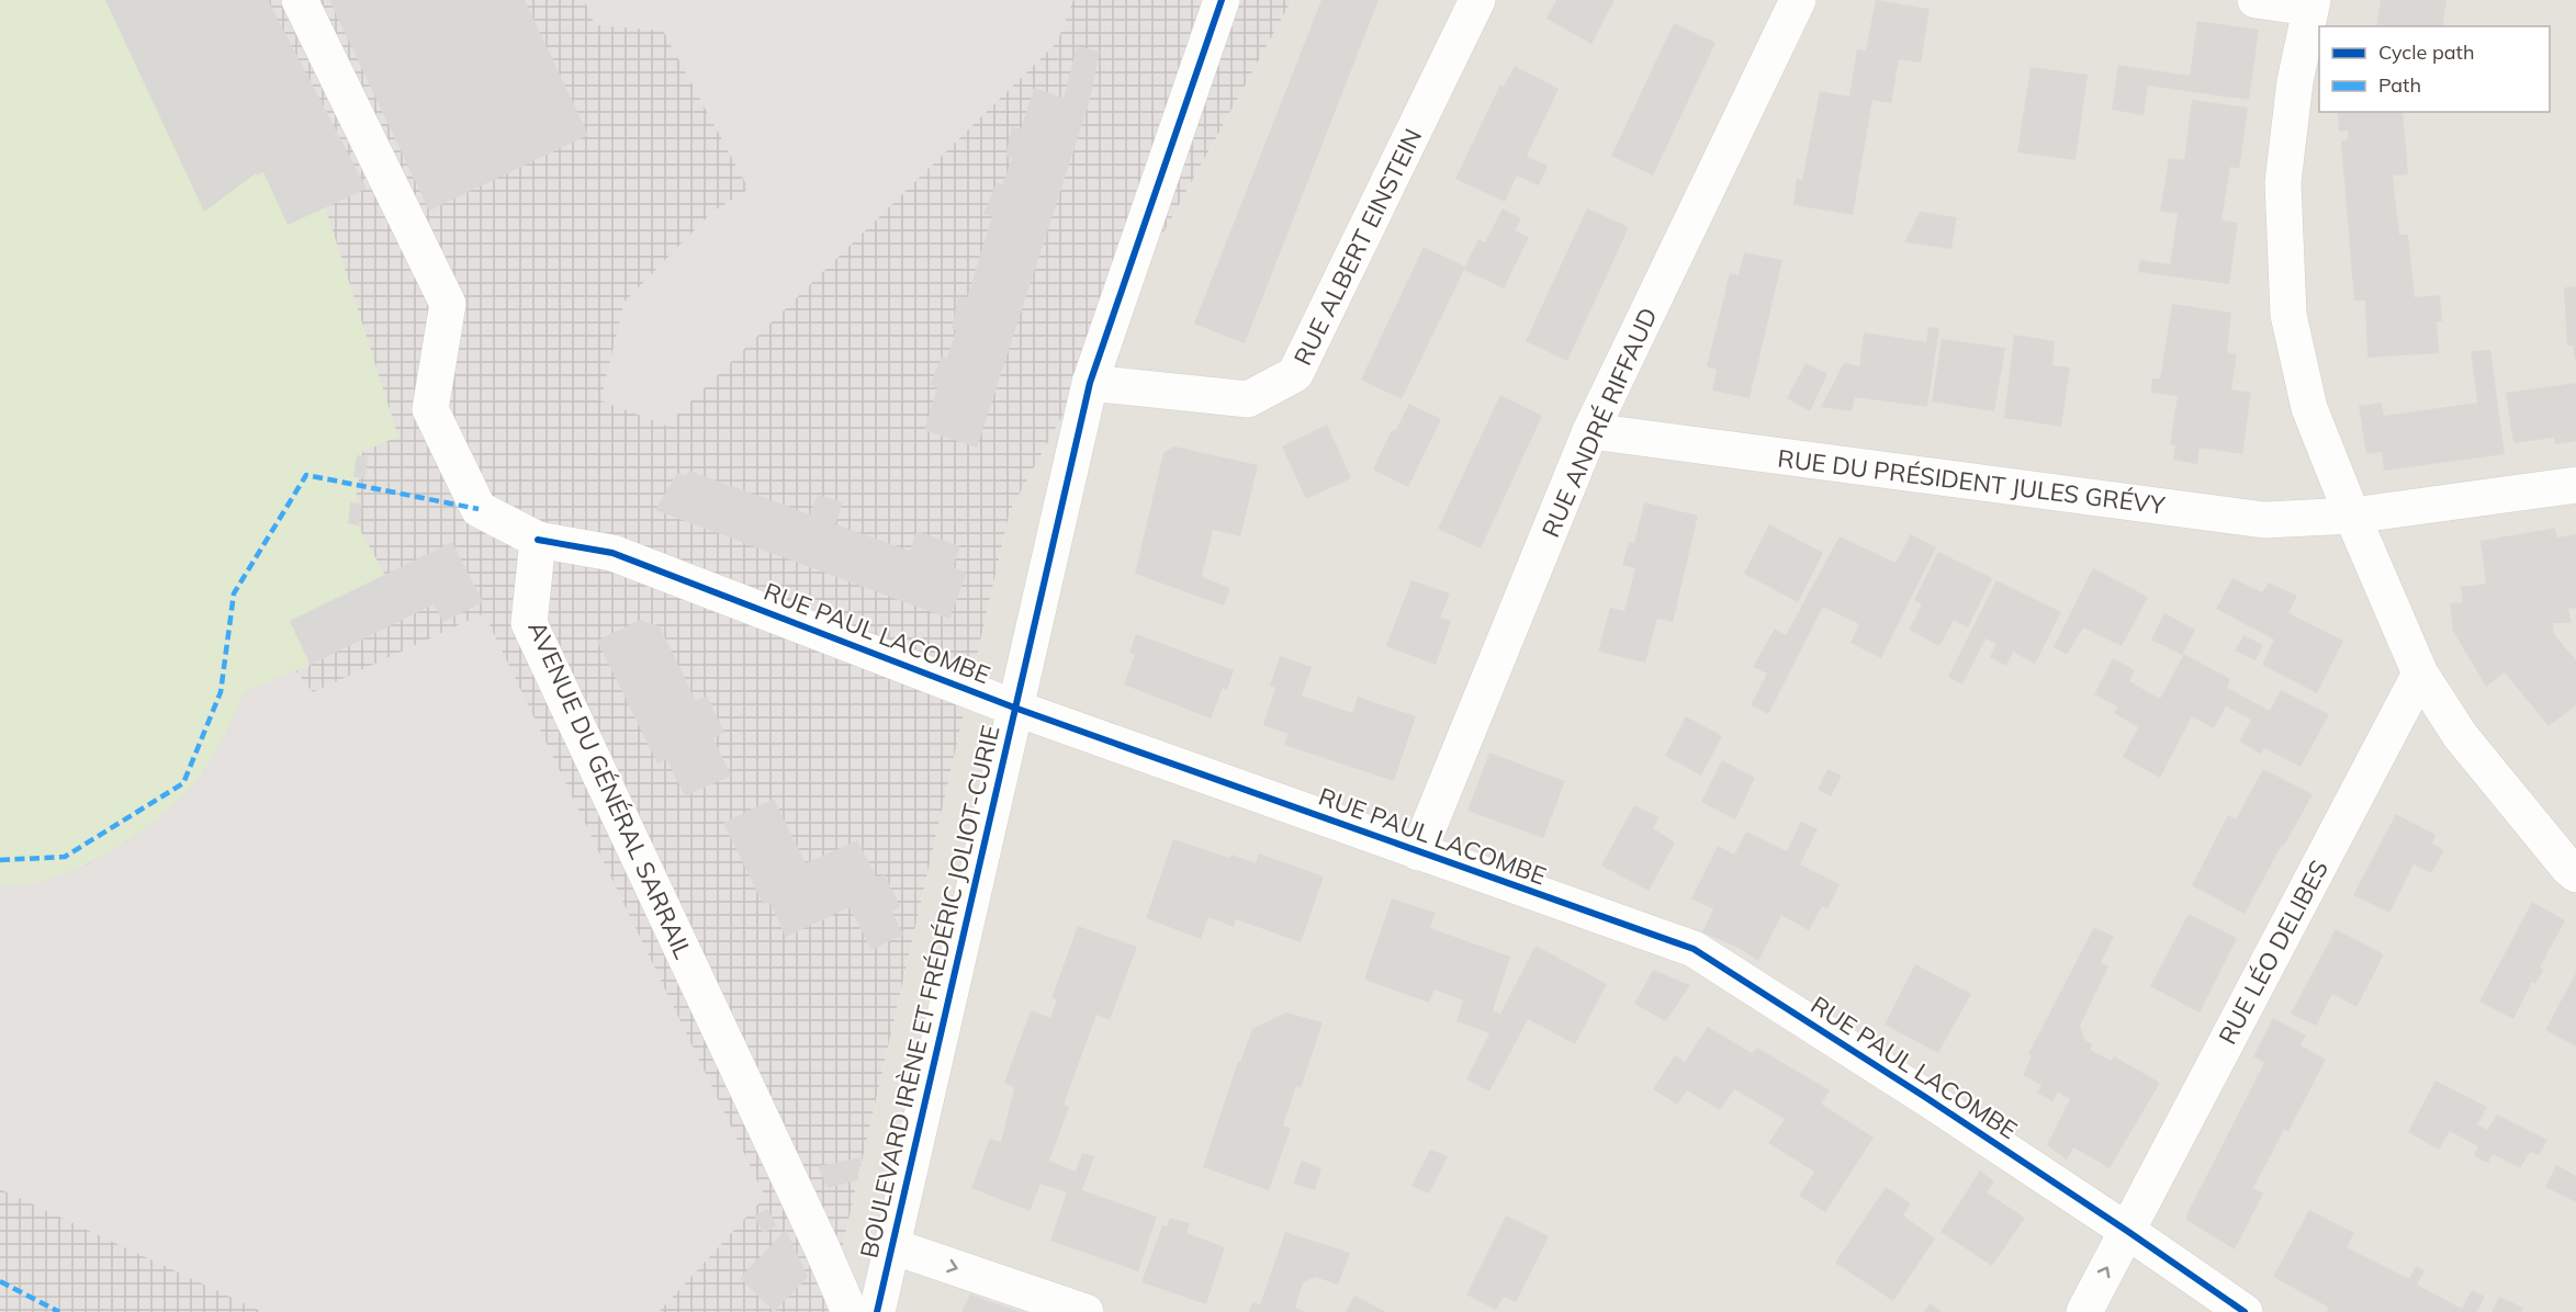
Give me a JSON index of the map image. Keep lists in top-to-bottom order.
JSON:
{
  "streets": {
    "street": [
      "RUE ALBERT EINSTEIN",
      "RUE ANDRÉ RIFFAUD",
      "RUE DU PRÉSIDENT JULES GRÉVY",
      "RUE PAUL LACOMBE",
      "AVENUE DU GÉNÉRAL SARRAIL",
      "RUE LÉO DELIBES",
      "BOULEVARD IRÈNE ET FRÉDÉRIC JOLIOT-CURIE"
    ]
  },
  "crossings": [
    ["RUE ALBERT EINSTEIN", "BOULEVARD IRÈNE ET FRÉDÉRIC JOLIOT-CURIE"],
    ["RUE ANDRÉ RIFFAUD", "RUE DU PRÉSIDENT JULES GRÉVY"],
    ["RUE ANDRÉ RIFFAUD", "RUE PAUL LACOMBE"],
    ["RUE PAUL LACOMBE", "AVENUE DU GÉNÉRAL SARRAIL"],
    ["RUE PAUL LACOMBE", "RUE LÉO DELIBES"],
    ["RUE PAUL LACOMBE", "BOULEVARD IRÈNE ET FRÉDÉRIC JOLIOT-CURIE"]
  ],
  "legend": ["Cycle path", "Path"]
}
